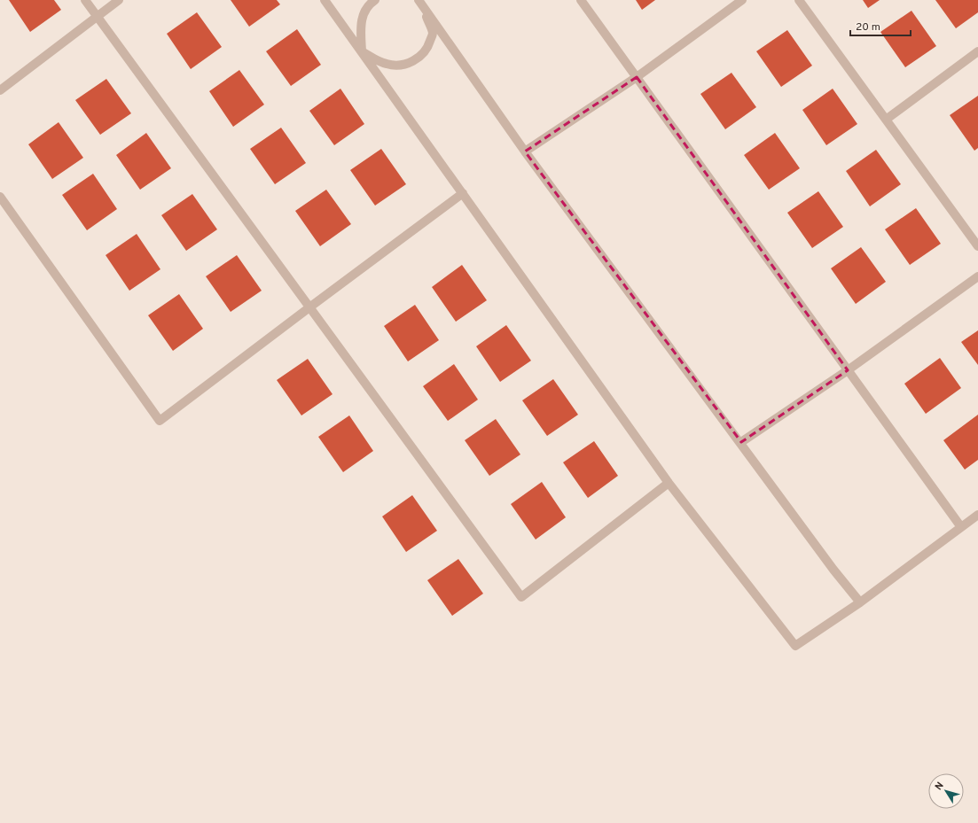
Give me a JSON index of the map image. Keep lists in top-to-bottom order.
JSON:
{
  "scale_bar": "20 m",
  "north": "top left"
}
